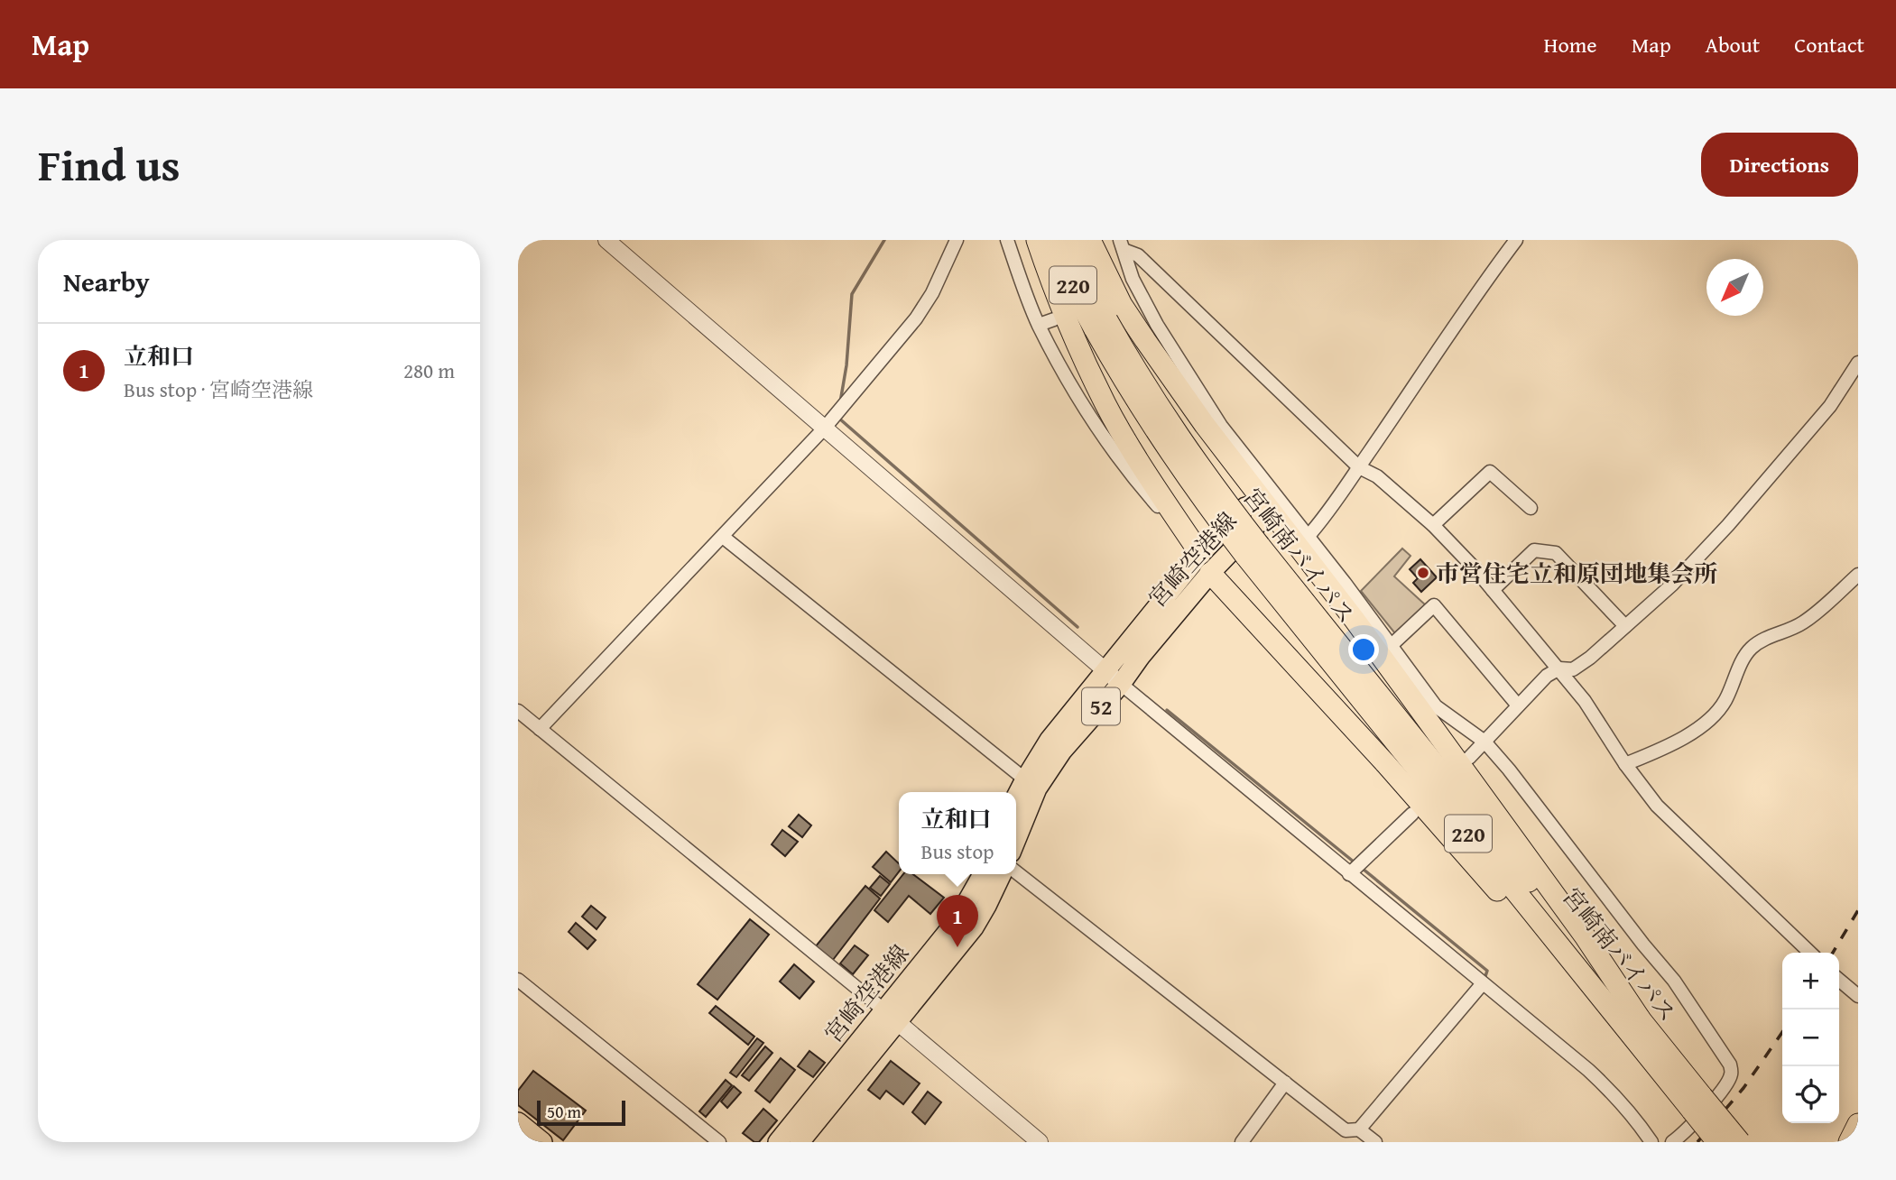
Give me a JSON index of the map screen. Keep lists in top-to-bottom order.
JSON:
{
  "streets": {
    "highway": ["220", "宮崎南バイパス"],
    "main road": ["宮崎空港線", "52"]
  },
  "crossings": [
    ["220", "宮崎南バイパス"],
    ["220", "宮崎空港線"]
  ],
  "places": ["市営住宅立和原団地集会所"],
  "scale_bar": "50 m",
  "north": "bottom left",
  "page": {
    "header": "Map",
    "nav": [
      "Home",
      "Map",
      "About",
      "Contact"
    ],
    "title": "Find us",
    "buttons": "Directions",
    "heading": "Nearby",
    "list": [
      {
        "mark": "1",
        "name": "立和口",
        "note": "Bus stop · 宮崎空港線",
        "value": "280 m"
      }
    ],
    "popup": ["立和口", "Bus stop"],
    "pins": "1",
    "map_buttons": ["+", "−"],
    "scale": "50 m"
  }
}
